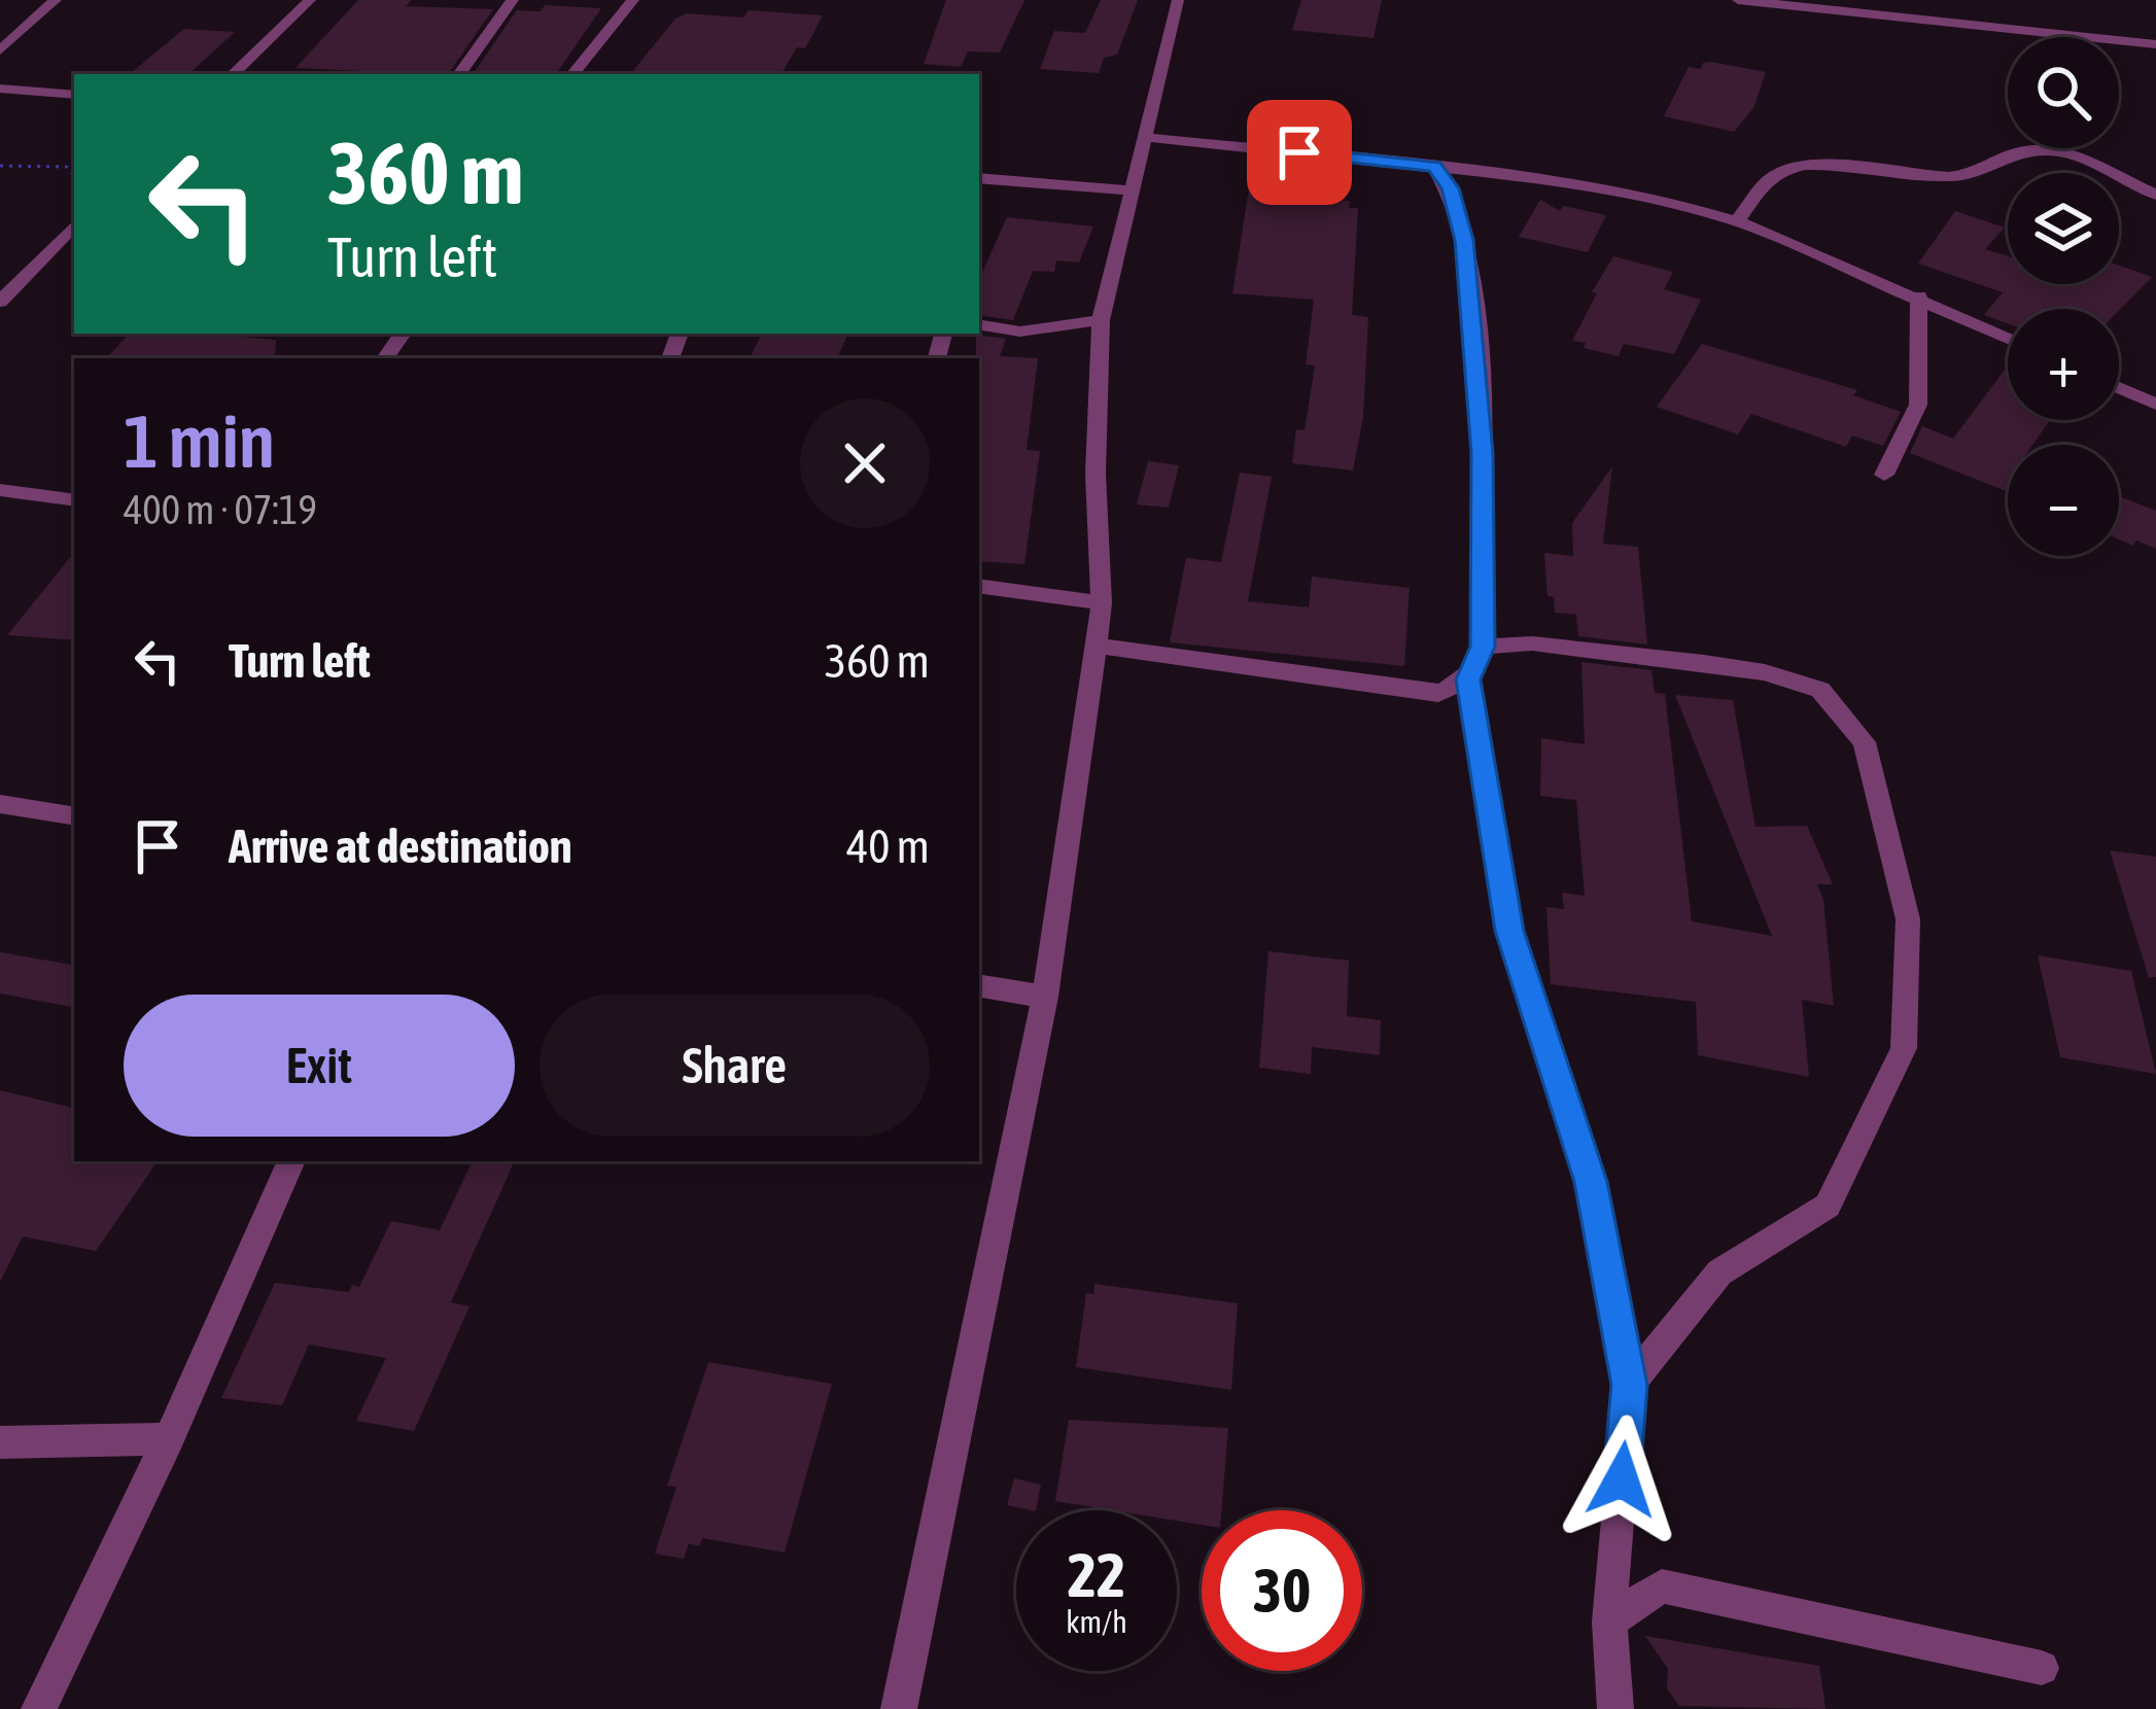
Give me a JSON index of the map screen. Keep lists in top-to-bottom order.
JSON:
{
  "page": {
    "map_buttons": ["+", "−"],
    "turn": ["360 m", "Turn left"],
    "heading": ["1 min", "400 m · 07:19"],
    "list": [
      {
        "name": "Turn left",
        "value": "360 m"
      },
      {
        "name": "Arrive at destination",
        "value": "40 m"
      }
    ],
    "buttons": ["Exit", "Share"],
    "speed": "22 km/h",
    "limit": "30"
  }
}
